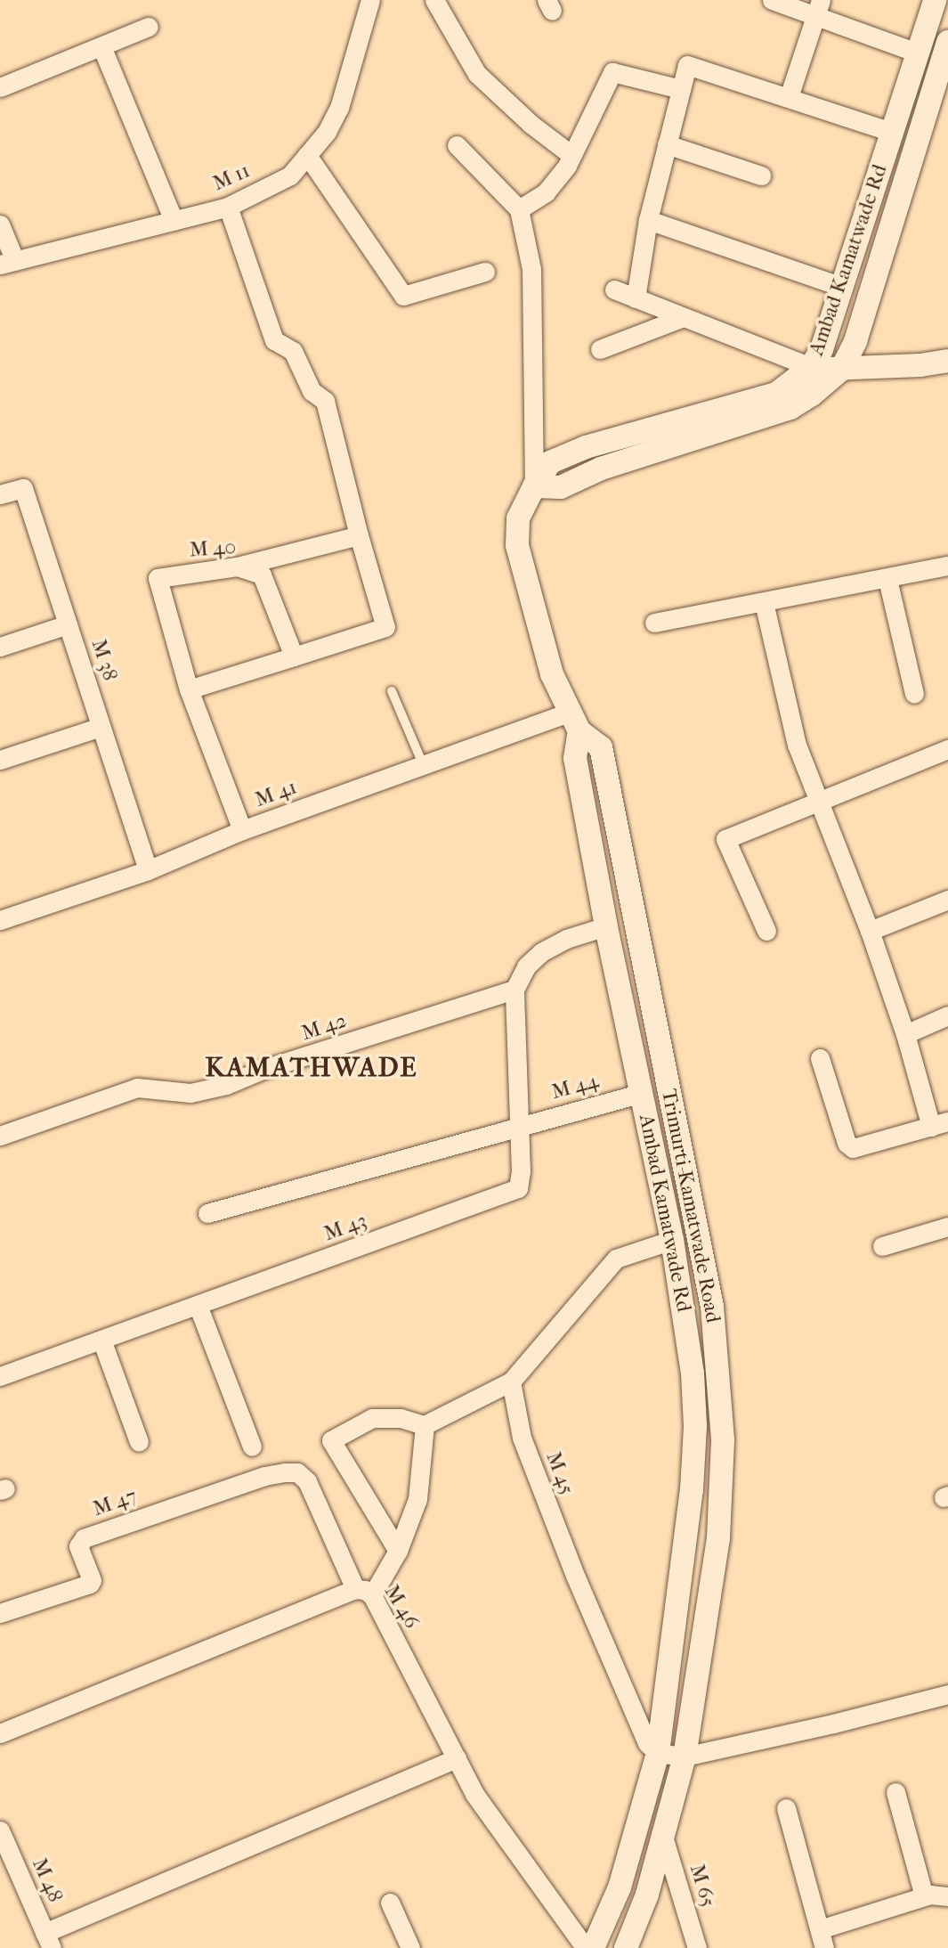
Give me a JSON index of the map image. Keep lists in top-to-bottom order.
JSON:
{
  "streets": {
    "street": [
      "M 11",
      "Ambad Kamatwade Rd",
      "M 40",
      "M 38",
      "M 41",
      "M 42",
      "M 44",
      "Trimurti-Kamatwade Road",
      "M 43",
      "M 45",
      "M 47",
      "M 46",
      "M 48",
      "M 65"
    ]
  },
  "crossings": [
    ["Ambad Kamatwade Rd", "M 41"],
    ["Ambad Kamatwade Rd", "M 44"],
    ["Ambad Kamatwade Rd", "Trimurti-Kamatwade Road"],
    ["Ambad Kamatwade Rd", "M 45"],
    ["M 40", "M 41"],
    ["M 38", "M 41"],
    ["M 41", "Trimurti-Kamatwade Road"],
    ["M 42", "M 43"],
    ["M 44", "M 43"],
    ["Trimurti-Kamatwade Road", "M 65"],
    ["M 47", "M 46"]
  ],
  "districts": ["KAMATHWADE"]
}
